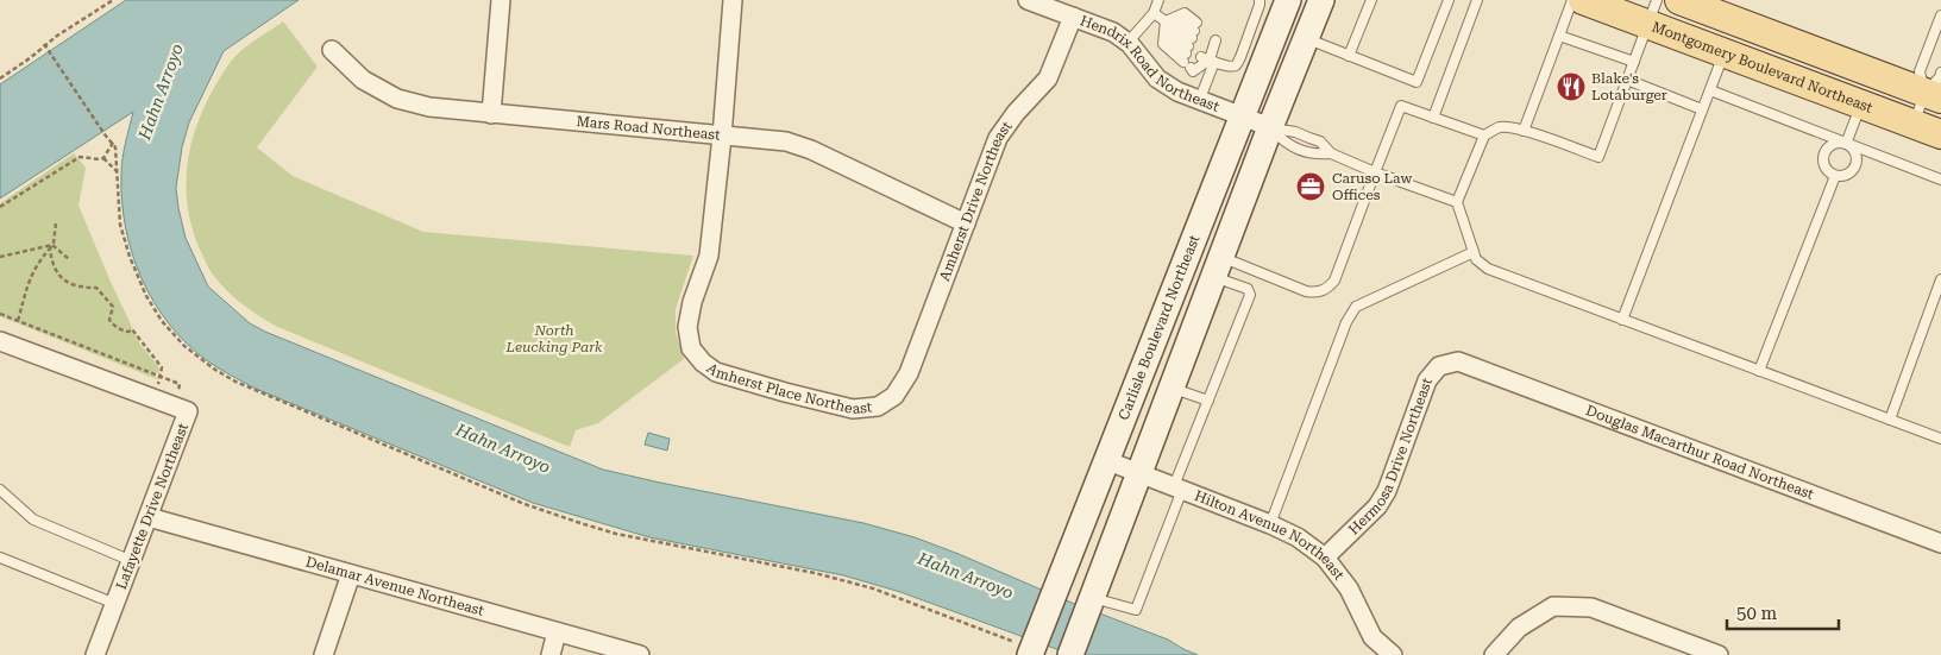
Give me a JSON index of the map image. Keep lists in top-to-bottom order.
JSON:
{
  "streets": {
    "main road": ["Montgomery Boulevard Northeast", "Carlisle Boulevard Northeast"],
    "street": [
      "Hendrix Road Northeast",
      "Mars Road Northeast",
      "Amherst Drive Northeast",
      "Amherst Place Northeast",
      "Douglas Macarthur Road Northeast",
      "Hermosa Drive Northeast",
      "Lafayette Drive Northeast",
      "Hilton Avenue Northeast",
      "Delamar Avenue Northeast"
    ]
  },
  "crossings": [
    ["Hendrix Road Northeast", "Amherst Drive Northeast"],
    ["Hendrix Road Northeast", "Carlisle Boulevard Northeast"],
    ["Mars Road Northeast", "Amherst Drive Northeast"],
    ["Mars Road Northeast", "Amherst Place Northeast"],
    ["Amherst Drive Northeast", "Amherst Place Northeast"],
    ["Carlisle Boulevard Northeast", "Hilton Avenue Northeast"],
    ["Douglas Macarthur Road Northeast", "Hermosa Drive Northeast"],
    ["Hermosa Drive Northeast", "Hilton Avenue Northeast"],
    ["Lafayette Drive Northeast", "Delamar Avenue Northeast"]
  ],
  "water": ["Hahn Arroyo"],
  "parks": ["North Leucking Park"],
  "places": {
    "restaurant": ["Blake's Lotaburger"],
    "office": ["Caruso Law Offices"]
  },
  "scale_bar": "50 m"
}
